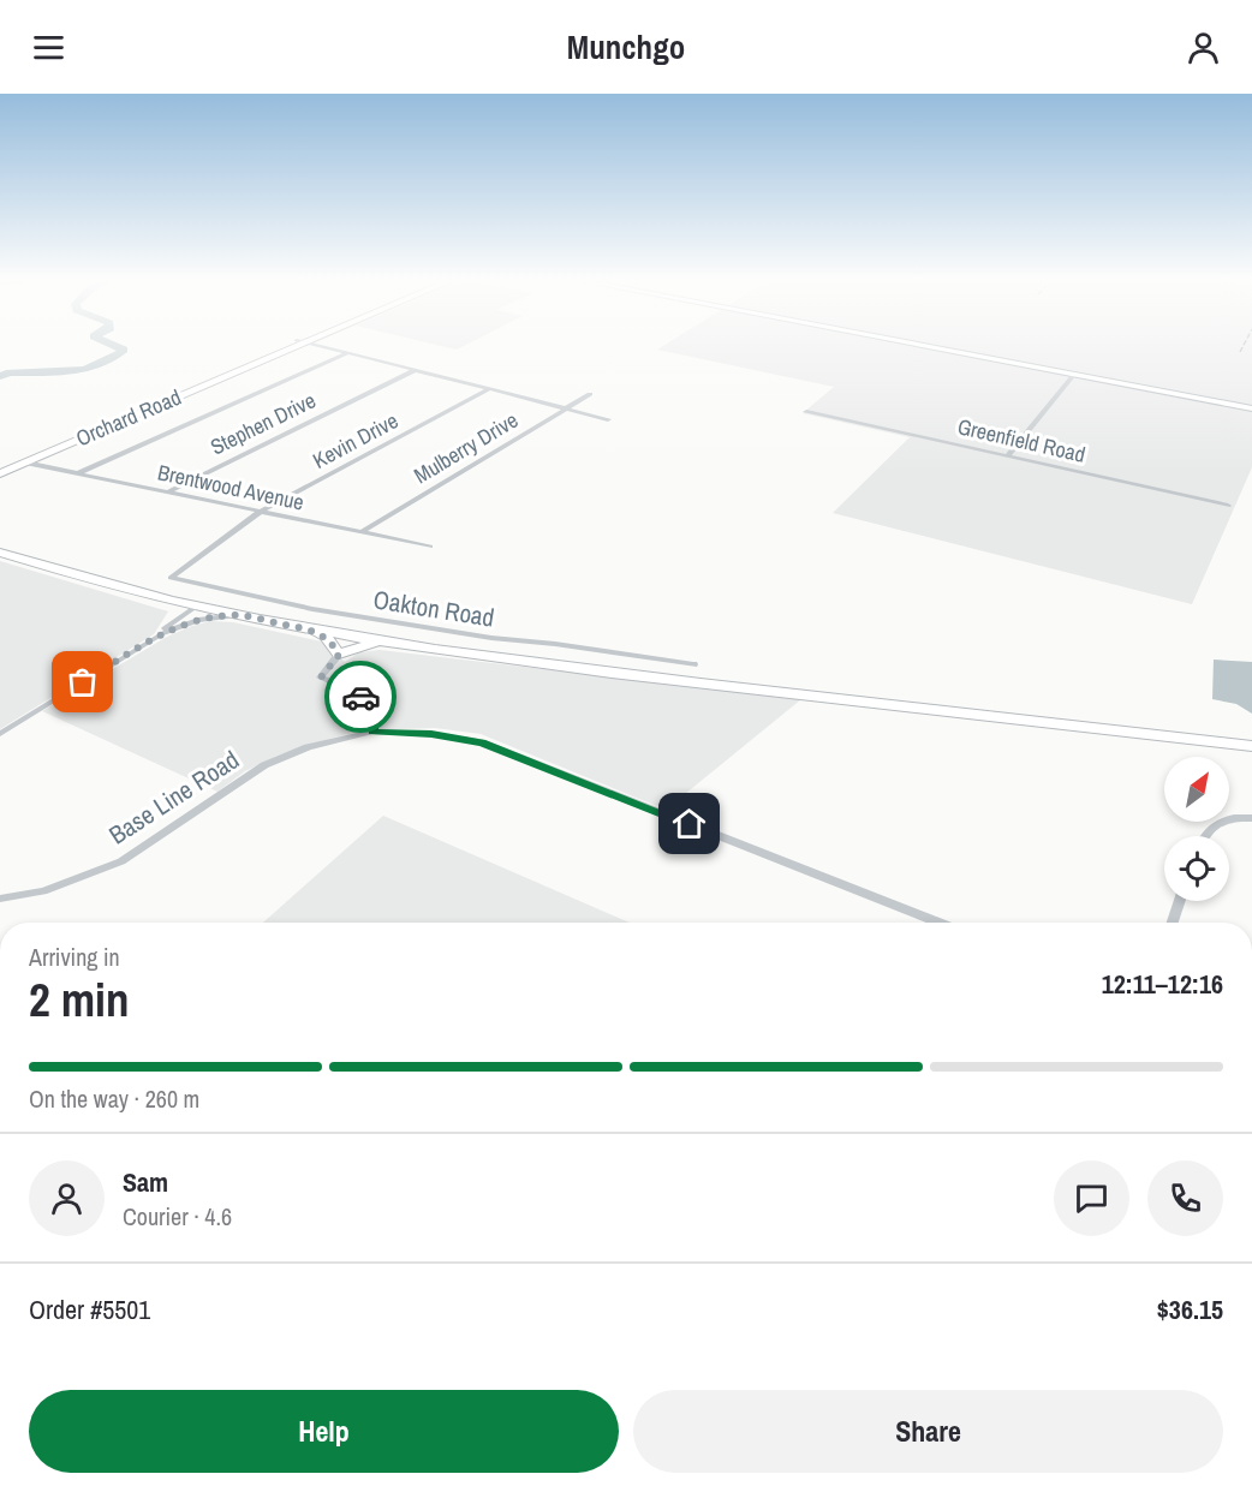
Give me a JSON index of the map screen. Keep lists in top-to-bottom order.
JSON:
{
  "streets": {
    "main road": ["Orchard Road"],
    "street": [
      "Stephen Drive",
      "Kevin Drive",
      "Greenfield Road",
      "Mulberry Drive",
      "Brentwood Avenue",
      "Oakton Road",
      "Base Line Road"
    ]
  },
  "crossings": [
    ["Orchard Road", "Brentwood Avenue"],
    ["Stephen Drive", "Brentwood Avenue"],
    ["Kevin Drive", "Brentwood Avenue"],
    ["Kevin Drive", "Oakton Road"],
    ["Mulberry Drive", "Brentwood Avenue"]
  ],
  "north": "top right",
  "page": {
    "header": "Munchgo",
    "heading": ["2 min", "Arriving in", "12:11–12:16"],
    "panel": [
      "Sam",
      "Courier · 4.6",
      "Order #5501",
      "$36.15"
    ],
    "bar": "On the way · 260 m",
    "buttons": ["Help", "Share"]
  }
}
